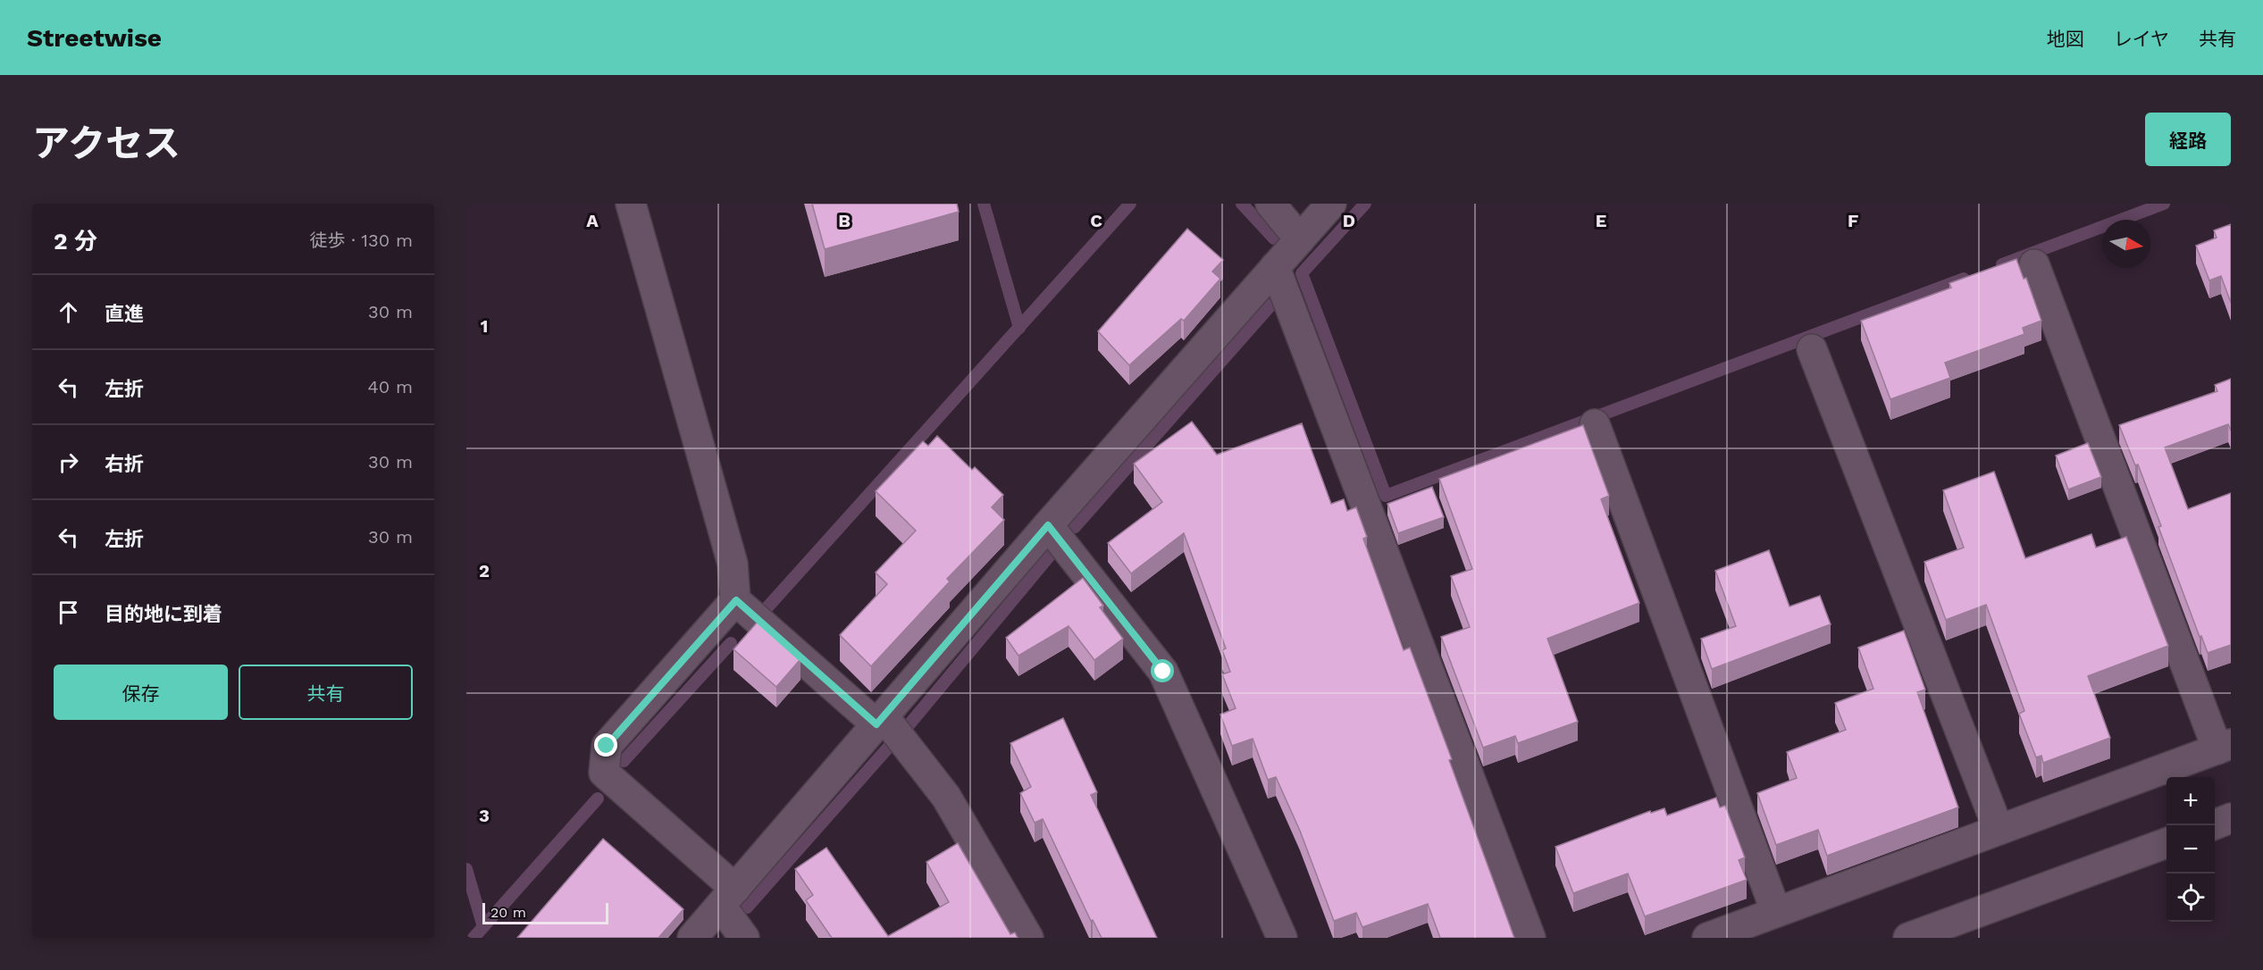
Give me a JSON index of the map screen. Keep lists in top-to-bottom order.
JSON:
{
  "scale_bar": "20 m",
  "north": "right",
  "page": {
    "header": "Streetwise",
    "nav": ["地図", "レイヤ", "共有"],
    "title": "アクセス",
    "buttons": [
      "経路",
      ["保存", "共有"]
    ],
    "heading": ["2 分", "徒歩 · 130 m"],
    "list": [
      ["直進", "30 m"],
      ["左折", "40 m"],
      ["右折", "30 m"],
      ["左折", "30 m"],
      "目的地に到着"
    ],
    "map_buttons": ["+", "−"],
    "scale": "20 m"
  },
  "grid": {
    "columns": [
      "A",
      "B",
      "C",
      "D",
      "E",
      "F"
    ],
    "rows": ["1", "2", "3"]
  }
}
